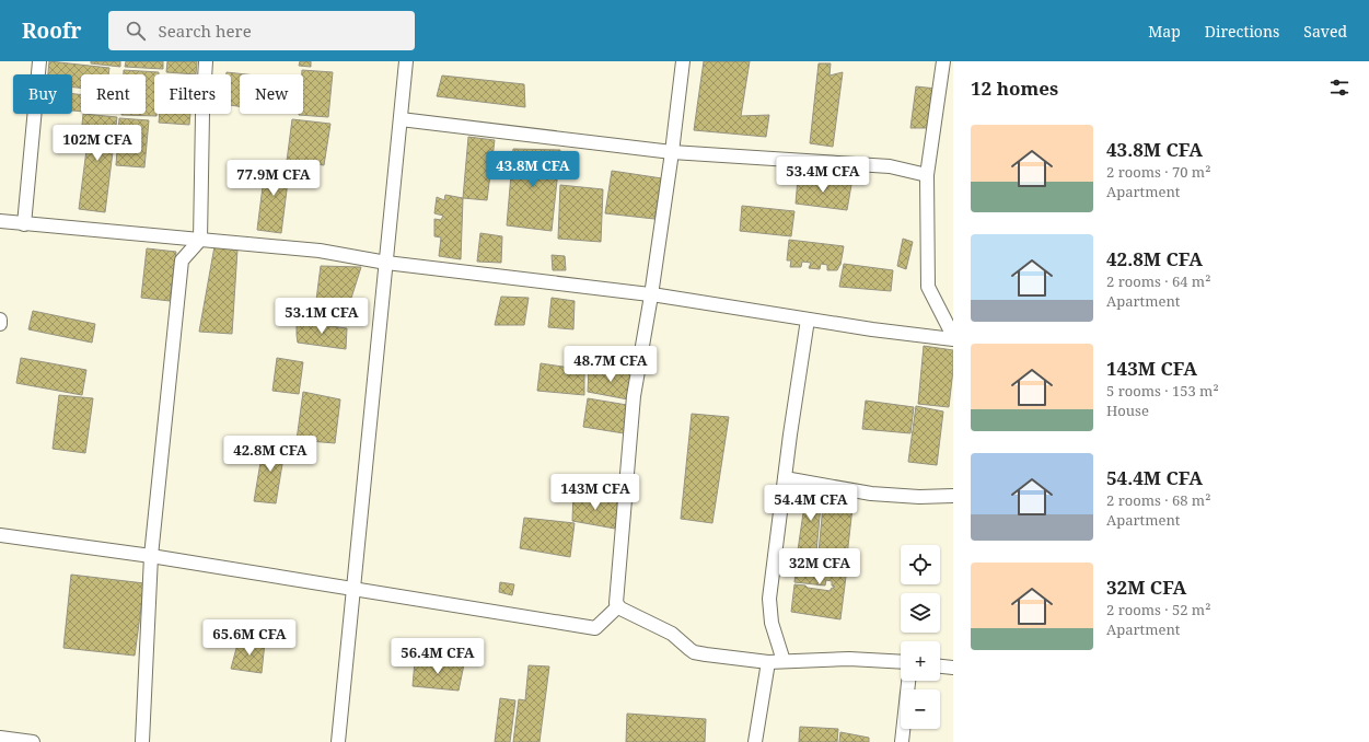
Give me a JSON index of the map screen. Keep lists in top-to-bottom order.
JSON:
{
  "page": {
    "header": "Roofr",
    "search": "Search here",
    "nav": ["Map", "Directions", "Saved"],
    "heading": "12 homes",
    "chip": [
      "Buy",
      "Rent",
      "Filters",
      "New"
    ],
    "list": [
      {
        "name": "43.8M CFA",
        "note": "2 rooms · 70 m² · Apartment"
      },
      {
        "name": "42.8M CFA",
        "note": "2 rooms · 64 m² · Apartment"
      },
      {
        "name": "143M CFA",
        "note": "5 rooms · 153 m² · House"
      },
      {
        "name": "54.4M CFA",
        "note": "2 rooms · 68 m² · Apartment"
      },
      {
        "name": "32M CFA",
        "note": "2 rooms · 52 m² · Apartment"
      }
    ],
    "price": [
      "102M CFA",
      "43.8M CFA",
      "53.4M CFA",
      "77.9M CFA",
      "53.1M CFA",
      "48.7M CFA",
      "42.8M CFA",
      "143M CFA",
      "54.4M CFA",
      "32M CFA",
      "65.6M CFA",
      "56.4M CFA"
    ],
    "map_buttons": ["+", "−"]
  }
}
